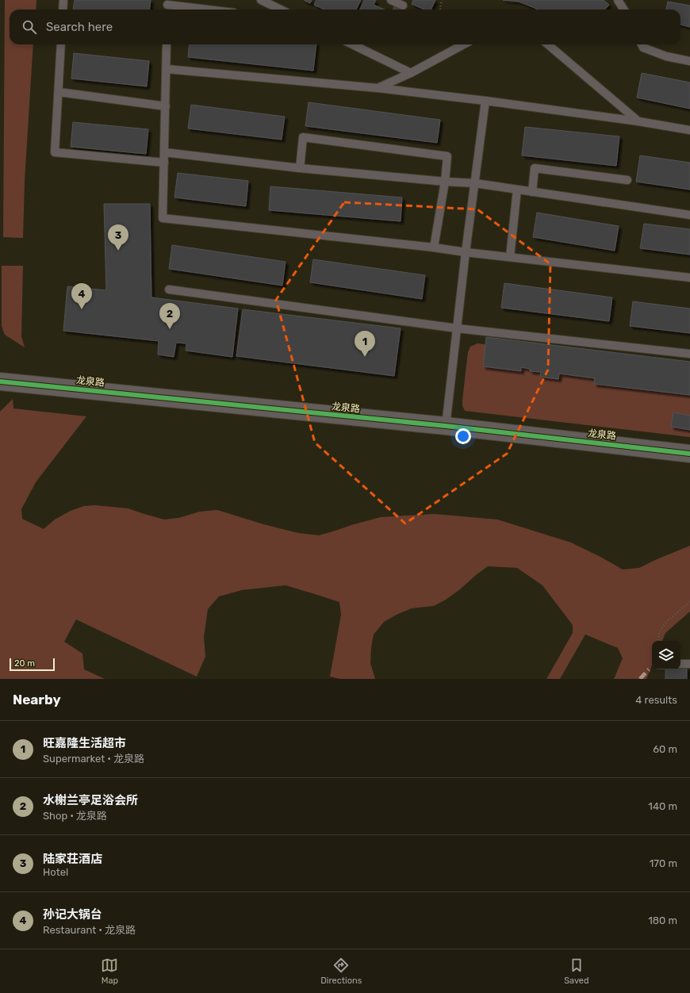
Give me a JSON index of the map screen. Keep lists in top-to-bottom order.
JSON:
{
  "streets": {
    "street": ["龙泉路"]
  },
  "scale_bar": "20 m",
  "page": {
    "search": "Search here",
    "pins": [
      "3",
      "4",
      "2",
      "1"
    ],
    "scale": "20 m",
    "heading": ["Nearby", "4 results"],
    "list": [
      {
        "mark": "1",
        "name": "旺嘉隆生活超市",
        "note": "Supermarket · 龙泉路",
        "value": "60 m"
      },
      {
        "mark": "2",
        "name": "水榭兰亭足浴会所",
        "note": "Shop · 龙泉路",
        "value": "140 m"
      },
      {
        "mark": "3",
        "name": "陆家荘酒店",
        "note": "Hotel",
        "value": "170 m"
      },
      {
        "mark": "4",
        "name": "孙记大锅台",
        "note": "Restaurant · 龙泉路",
        "value": "180 m"
      }
    ],
    "nav": ["Map", "Directions", "Saved"]
  }
}
